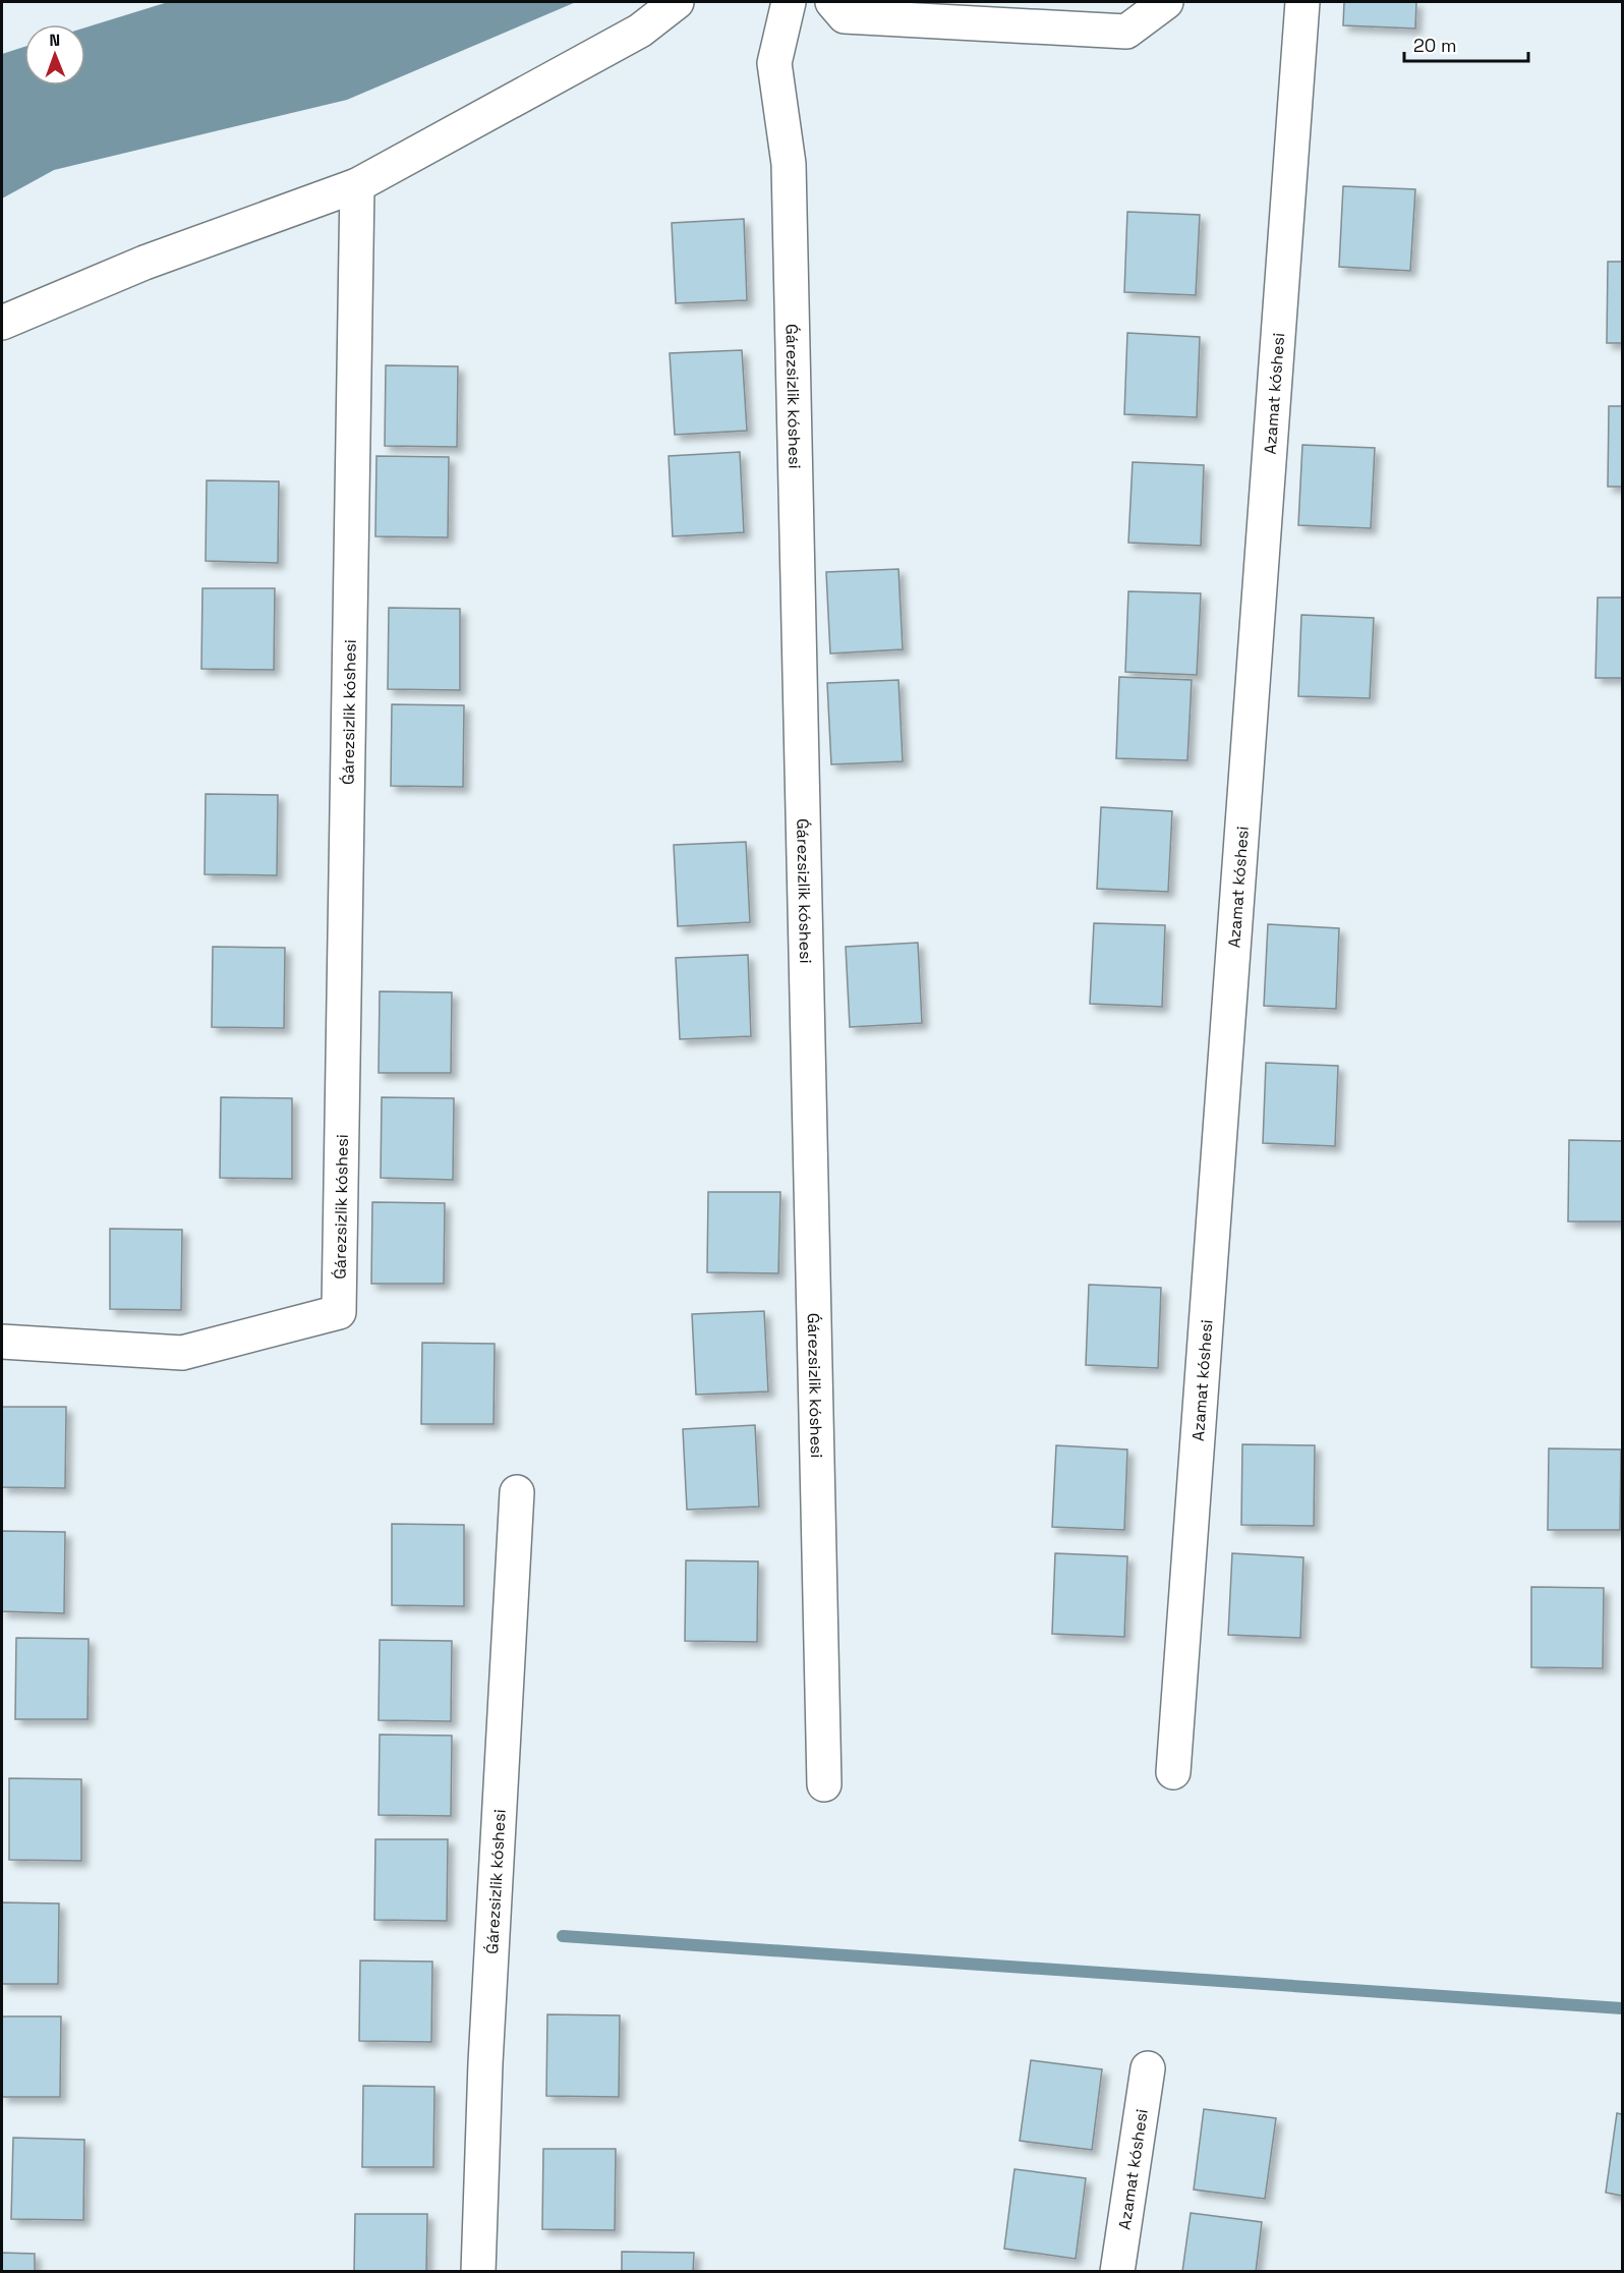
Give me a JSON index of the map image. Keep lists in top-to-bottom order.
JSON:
{
  "streets": {
    "street": ["Azamat kóshesi", "Ǵárezsizlik kóshesi"]
  },
  "scale_bar": "20 m",
  "north": "top"
}
